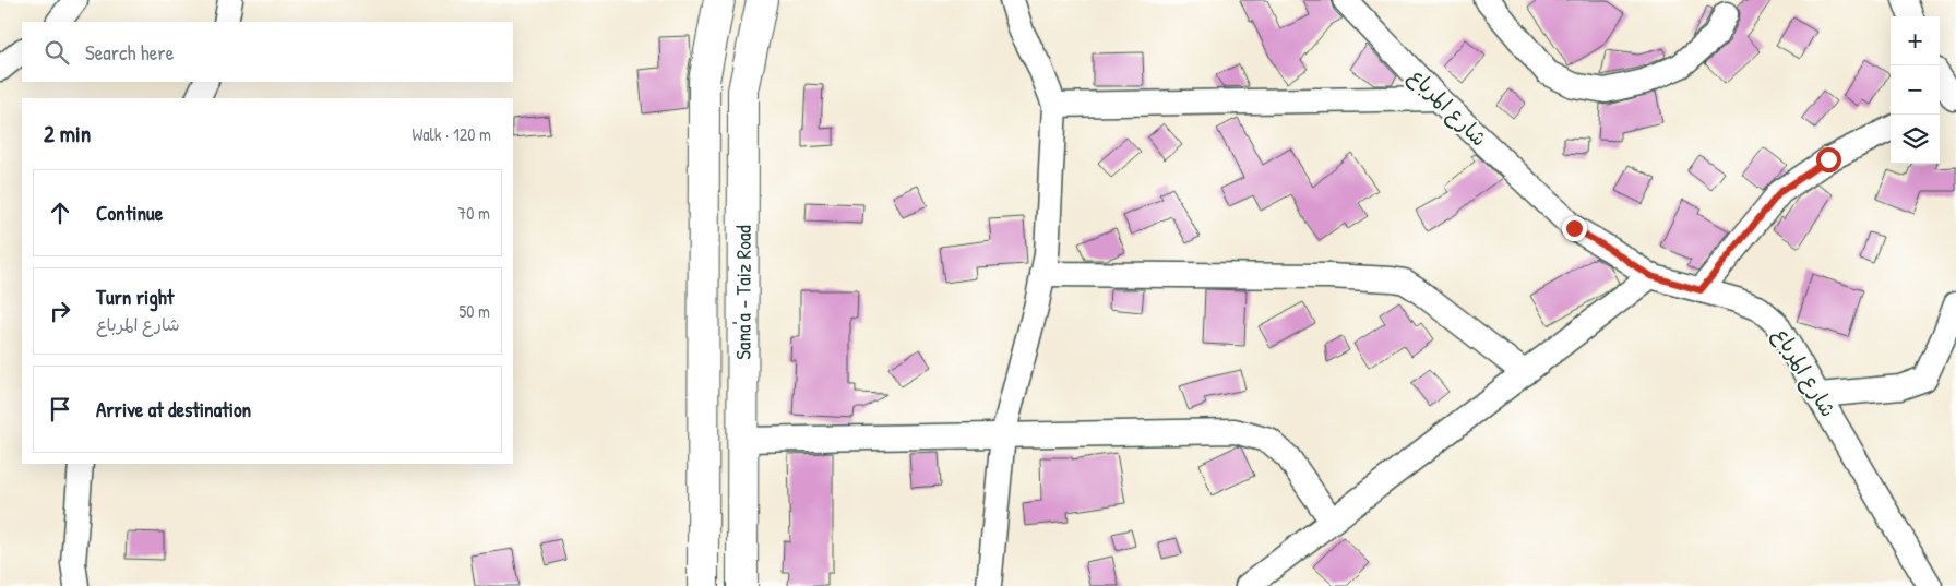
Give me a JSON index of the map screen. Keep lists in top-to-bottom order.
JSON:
{
  "streets": {
    "highway": ["Sana'a - Taiz Road"],
    "street": ["شارع المرباع"]
  },
  "page": {
    "map_buttons": ["+", "−"],
    "search": "Search here",
    "heading": ["2 min", "Walk · 120 m"],
    "list": [
      ["Continue", "70 m"],
      ["Turn right", "شارع المرباع", "50 m"],
      "Arrive at destination"
    ]
  }
}
